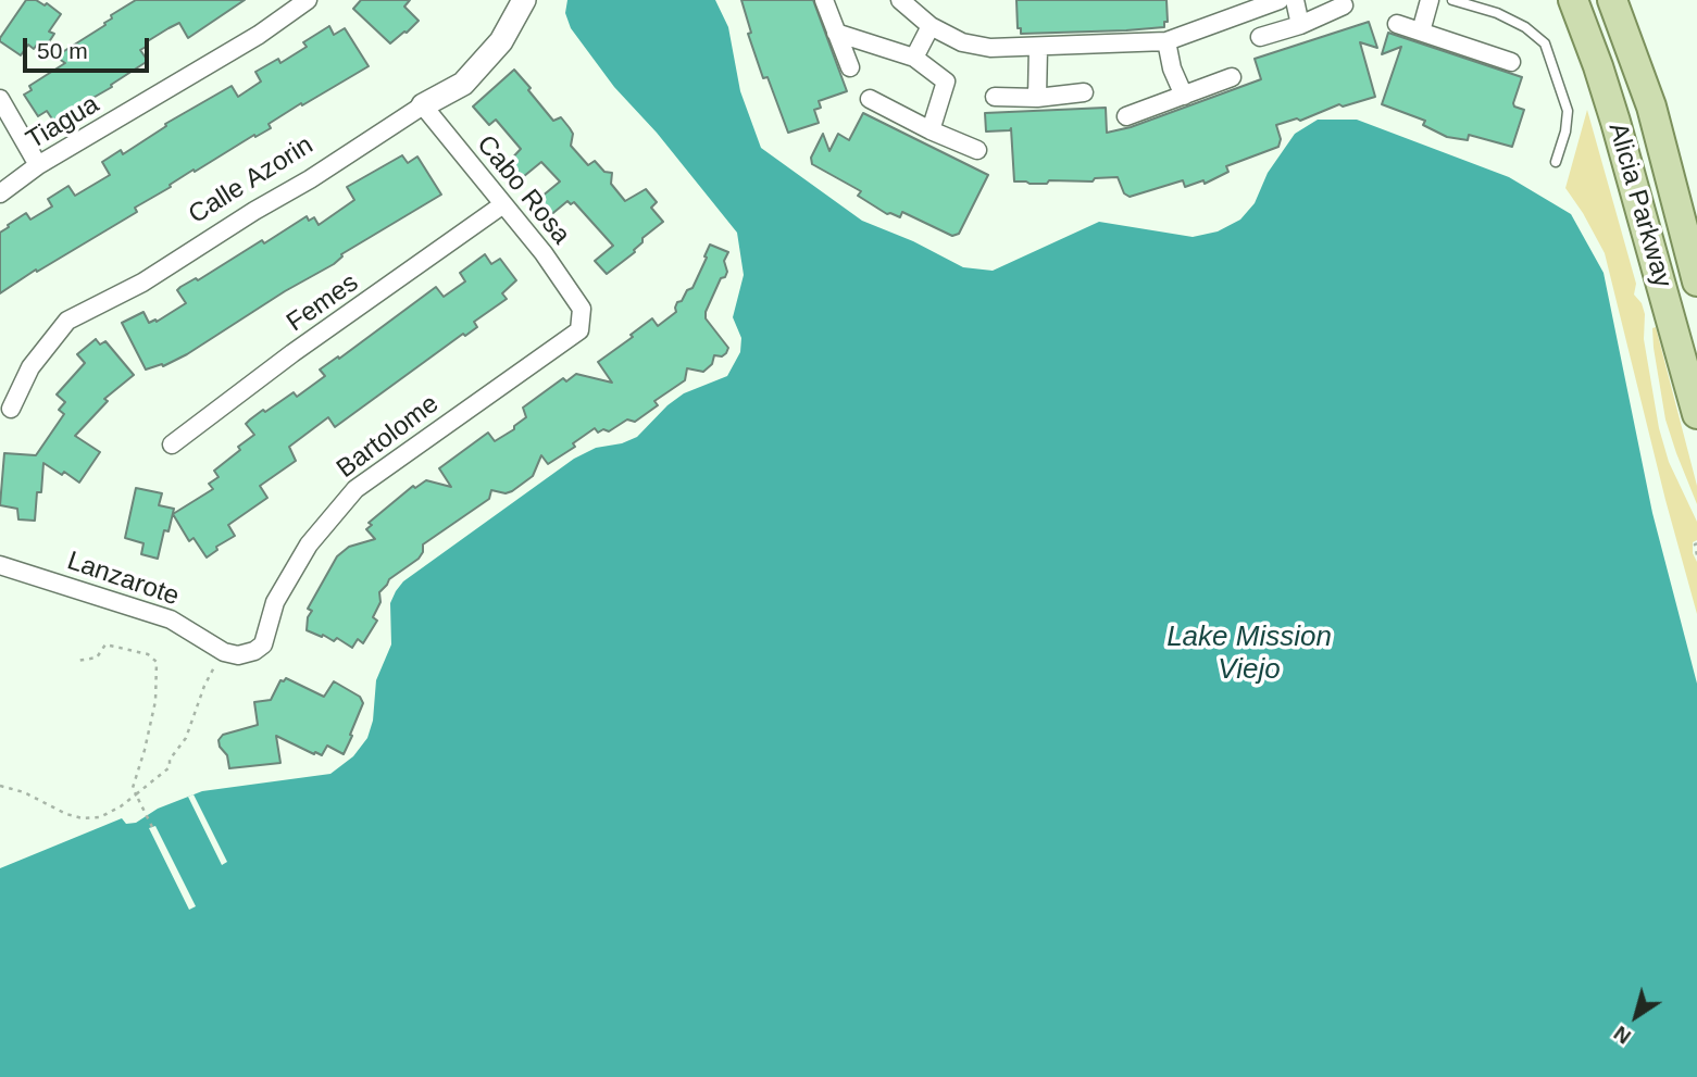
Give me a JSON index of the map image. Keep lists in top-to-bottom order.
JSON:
{
  "streets": {
    "main road": ["Alicia Parkway"],
    "street": [
      "Tiagua",
      "Calle Azorin",
      "Cabo Rosa",
      "Femes",
      "Bartolome",
      "Lanzarote"
    ]
  },
  "crossings": [
    ["Calle Azorin", "Cabo Rosa"],
    ["Cabo Rosa", "Femes"],
    ["Cabo Rosa", "Bartolome"],
    ["Bartolome", "Lanzarote"]
  ],
  "water": ["Lake Mission Viejo"],
  "scale_bar": "50 m",
  "north": "bottom left"
}
